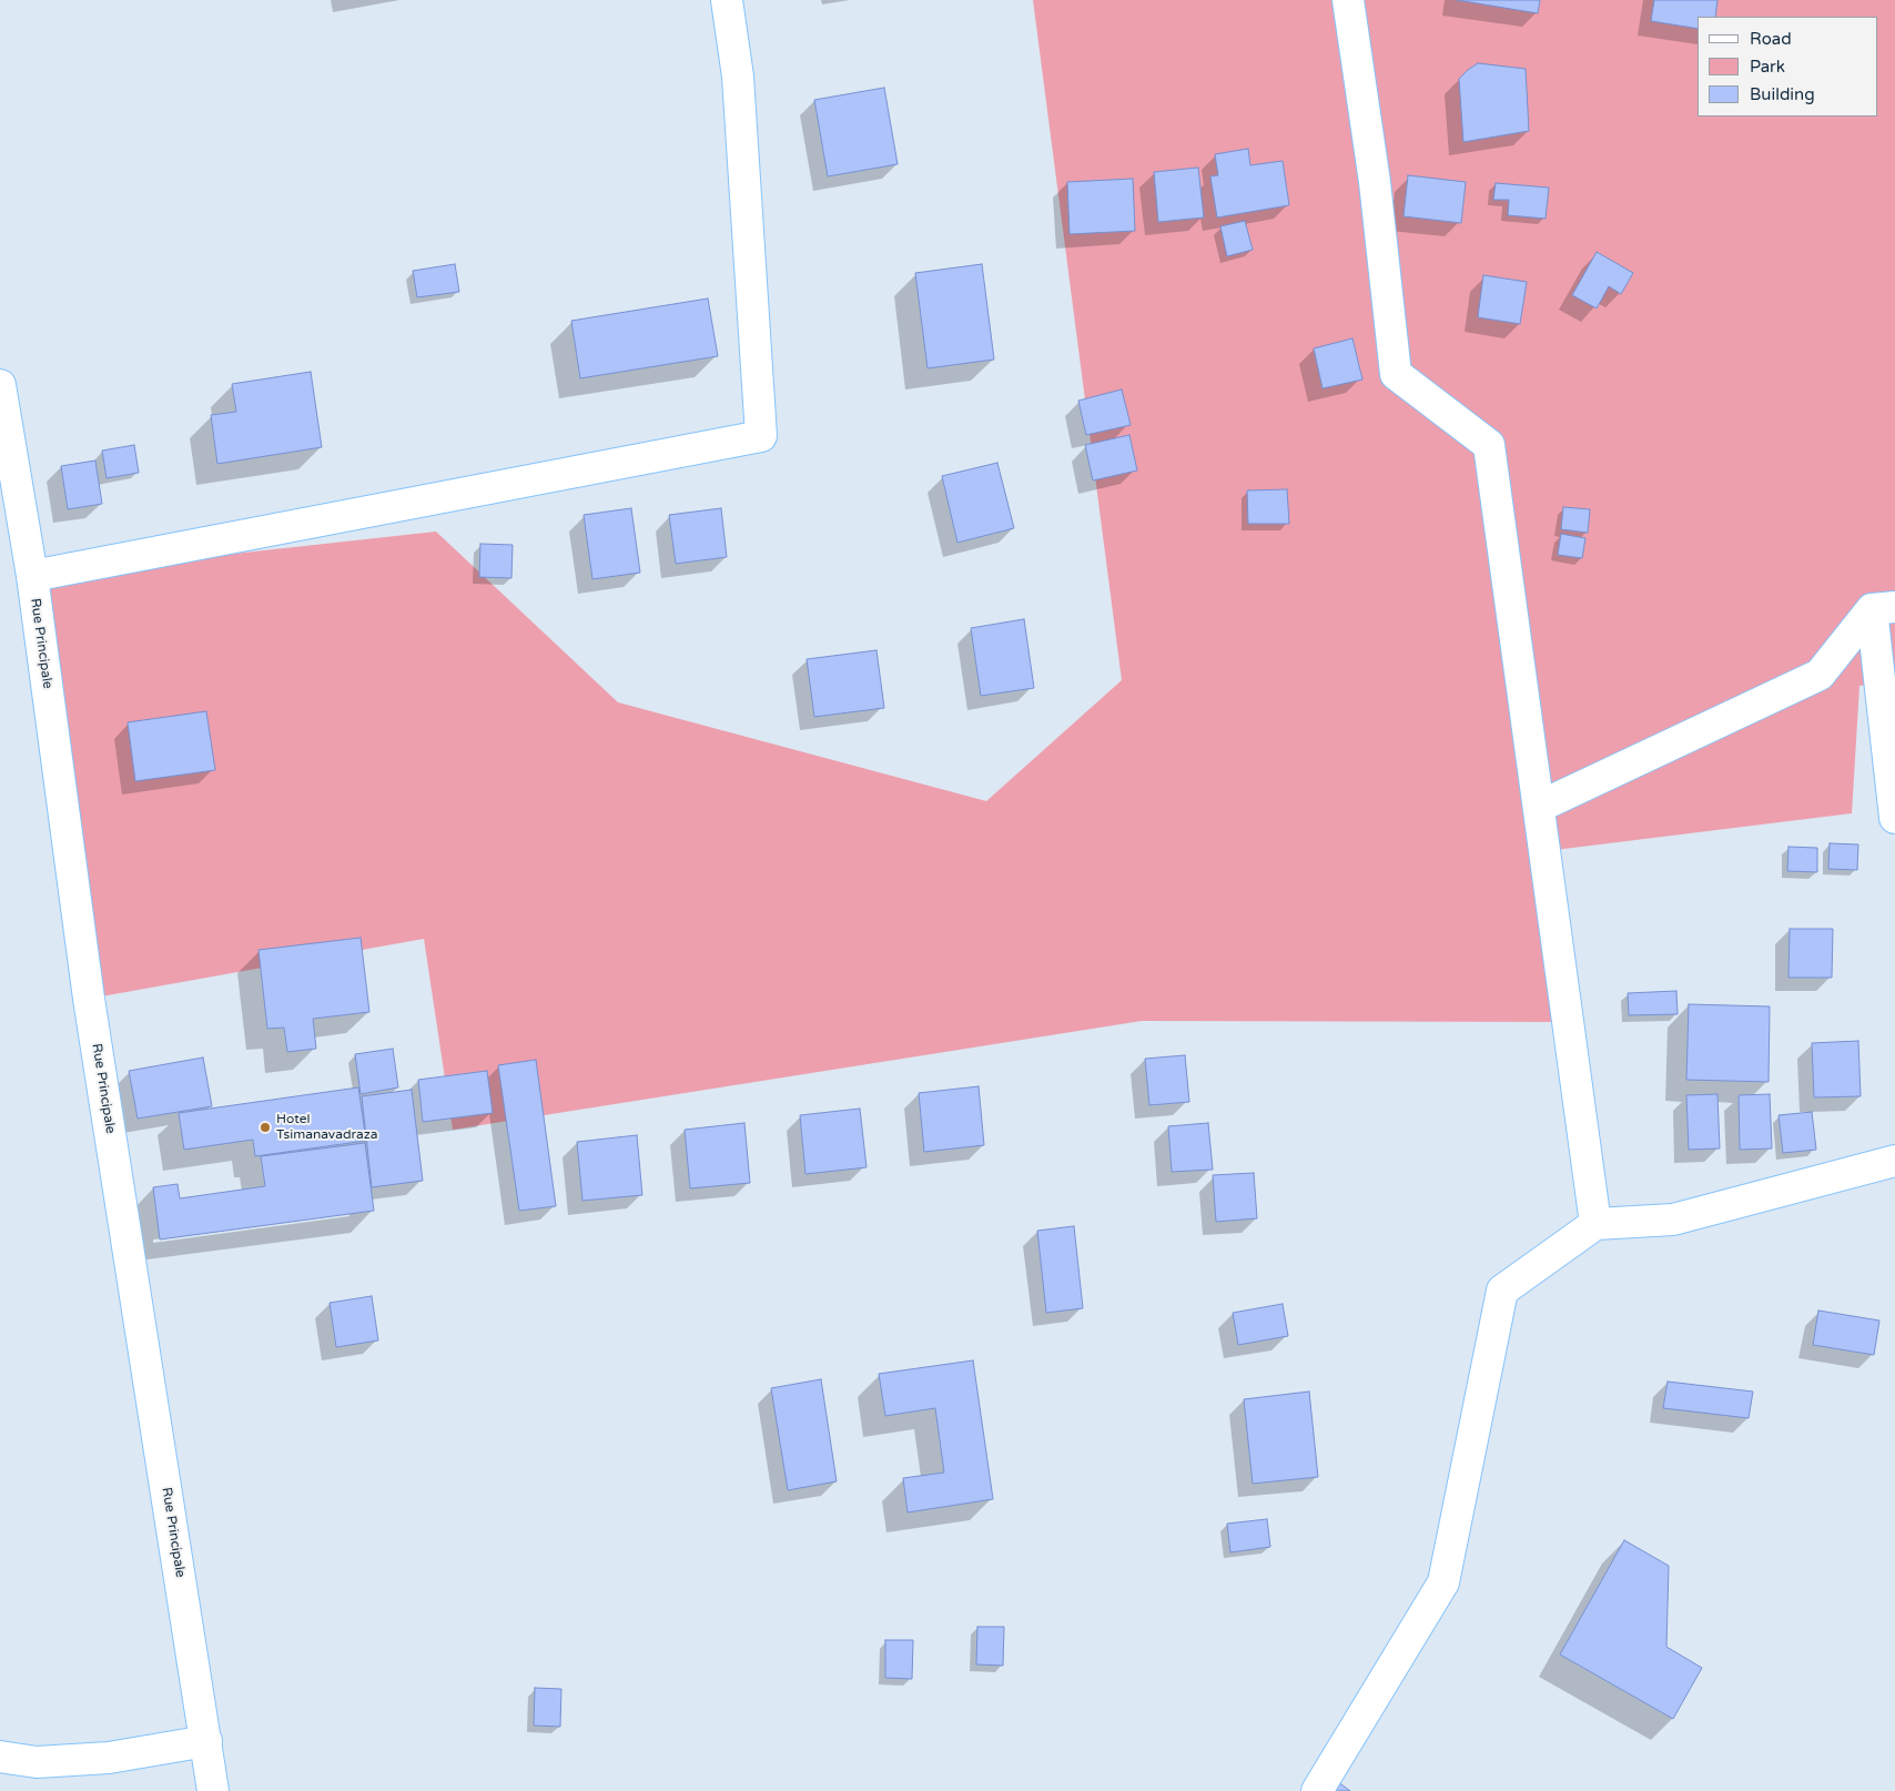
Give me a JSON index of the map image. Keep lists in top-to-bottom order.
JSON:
{
  "streets": {
    "street": ["Rue Principale"]
  },
  "places": ["Hotel Tsimanavadraza"],
  "legend": ["Road", "Park", "Building"]
}
